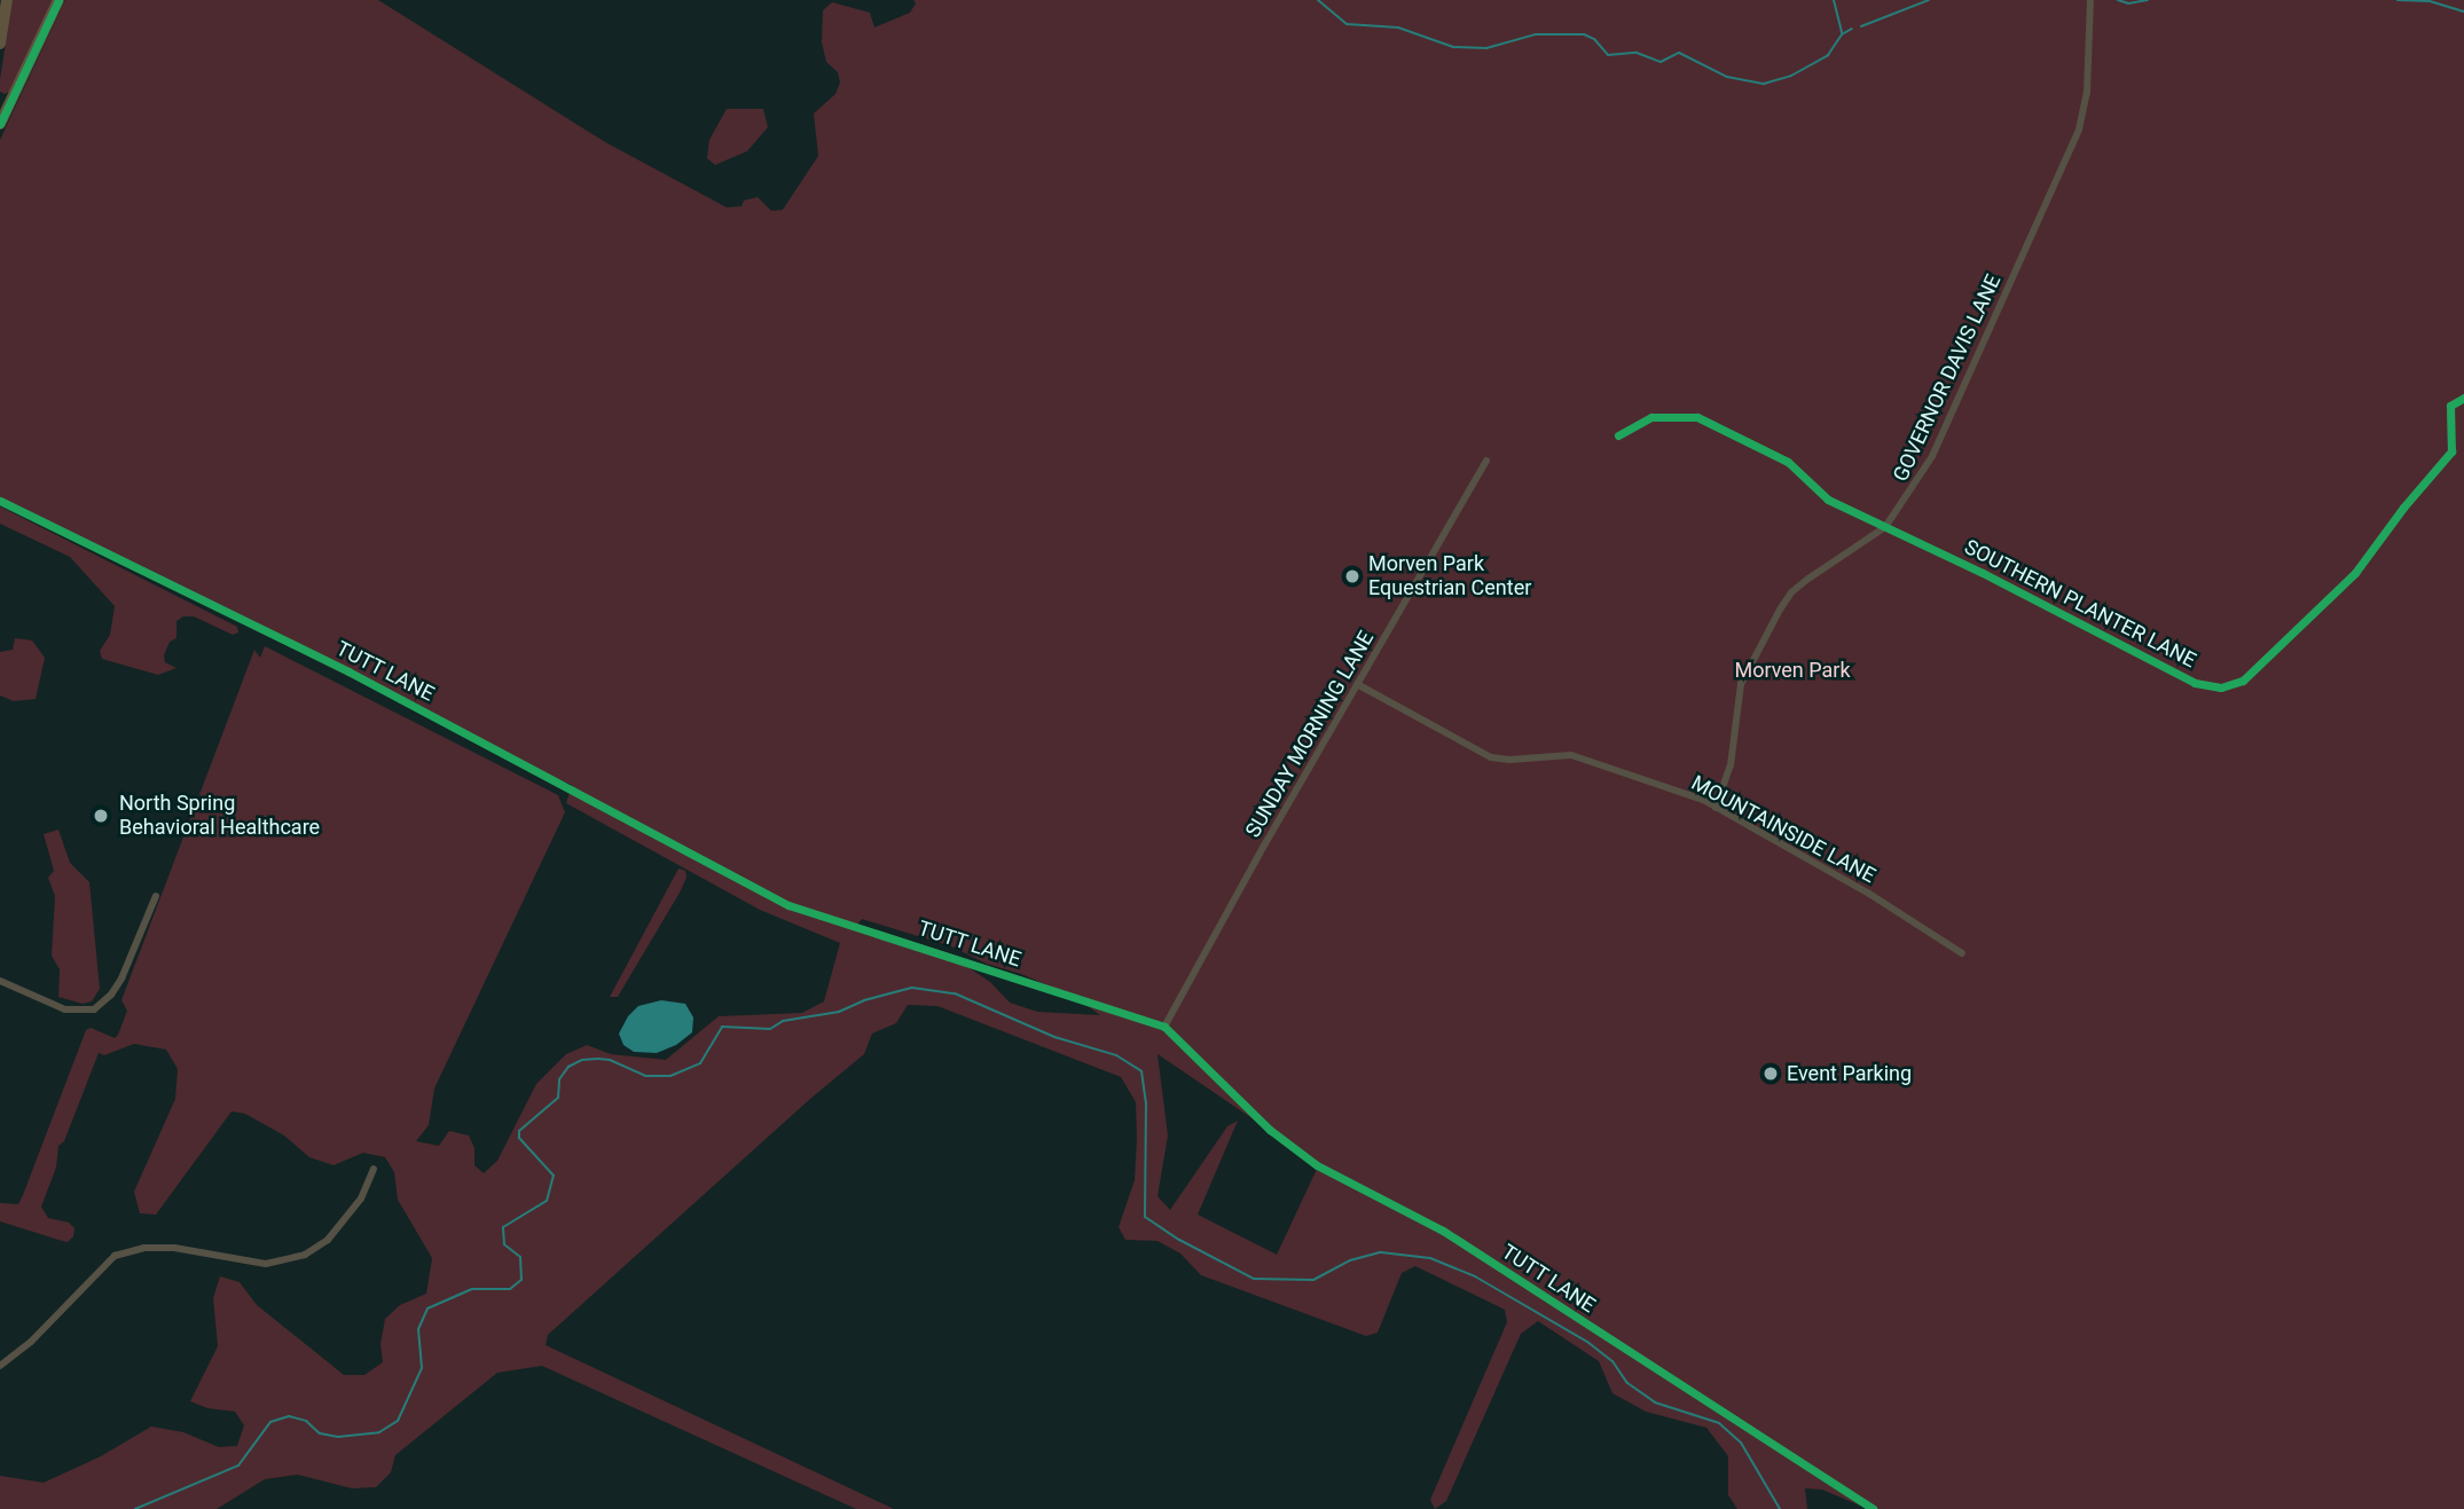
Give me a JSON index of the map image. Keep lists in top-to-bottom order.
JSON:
{
  "streets": {
    "street": [
      "GOVERNOR DAVIS LANE",
      "SOUTHERN PLANTER LANE",
      "TUTT LANE",
      "SUNDAY MORNING LANE",
      "MOUNTAINSIDE LANE"
    ]
  },
  "crossings": [
    ["GOVERNOR DAVIS LANE", "SOUTHERN PLANTER LANE"],
    ["GOVERNOR DAVIS LANE", "MOUNTAINSIDE LANE"],
    ["TUTT LANE", "SUNDAY MORNING LANE"],
    ["SUNDAY MORNING LANE", "MOUNTAINSIDE LANE"]
  ],
  "parks": ["Morven Park"],
  "places": ["Morven Park Equestrian Center", "North Spring Behavioral Healthcare", "Event Parking"]
}
